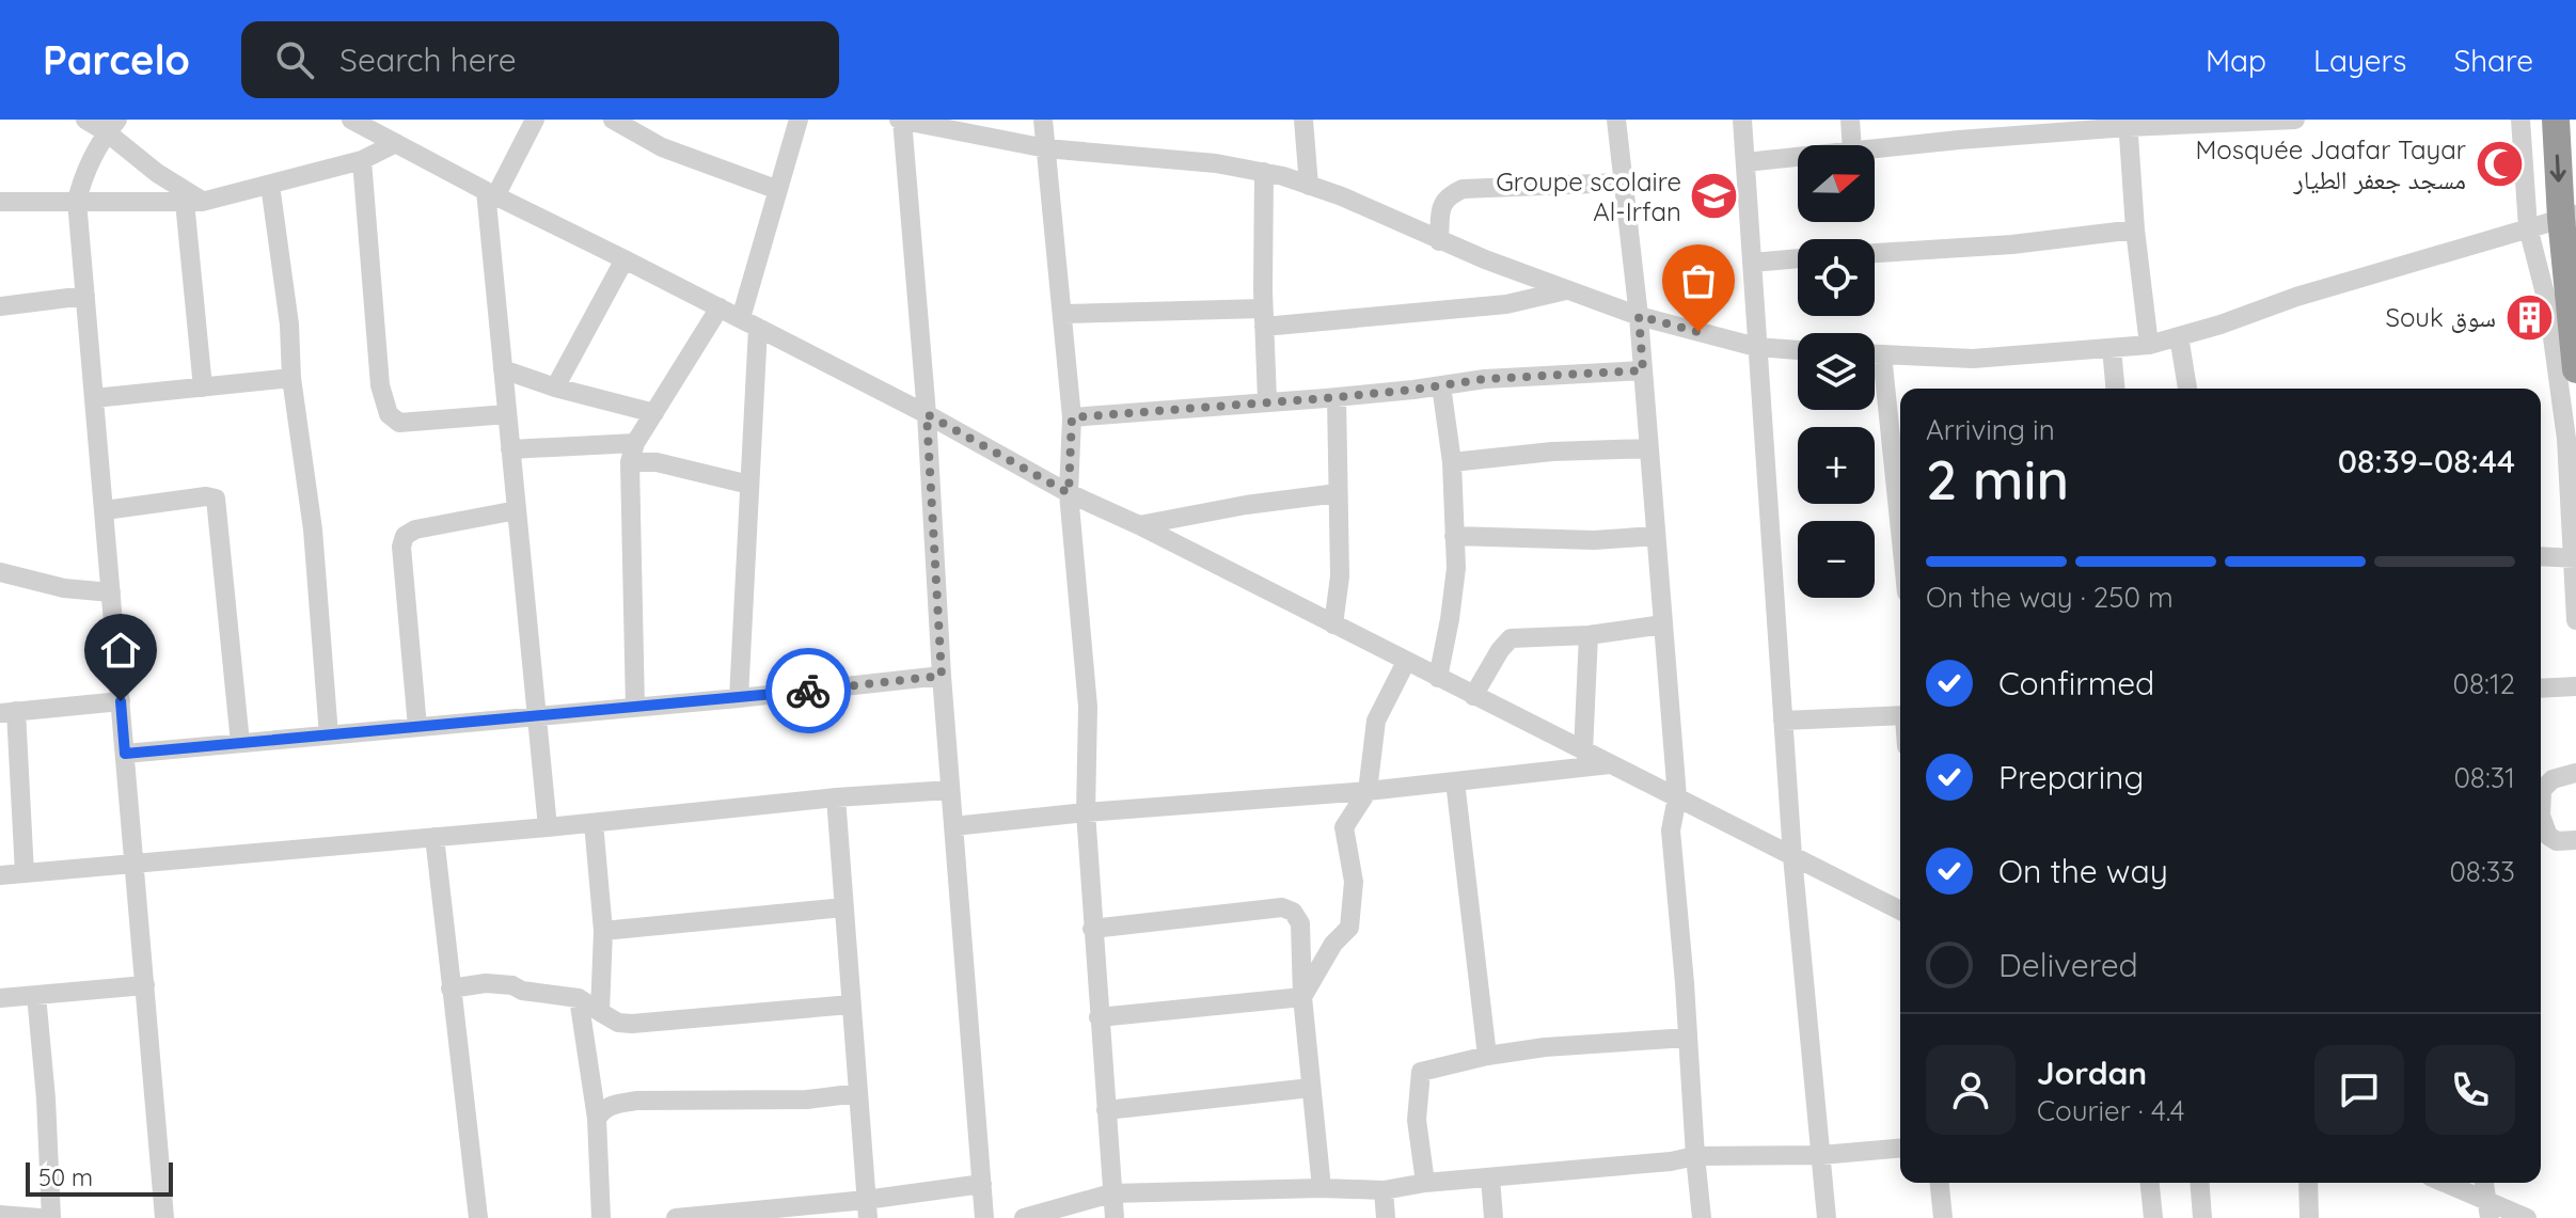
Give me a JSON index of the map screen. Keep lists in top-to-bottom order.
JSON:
{
  "places": {
    "mosque": ["Mosquée Jaafar Tayar مسجد جعفر الطيار"],
    "school or university": ["Groupe scolaire Al-Irfan"],
    "building": ["Souk سوق"]
  },
  "scale_bar": "50 m",
  "north": "right",
  "page": {
    "header": "Parcelo",
    "search": "Search here",
    "nav": ["Map", "Layers", "Share"],
    "map_buttons": ["+", "−"],
    "heading": ["2 min", "Arriving in", "08:39–08:44"],
    "panel": ["Jordan", "Courier · 4.4"],
    "bar": "On the way · 250 m",
    "list": [
      ["Confirmed", "08:12"],
      ["Preparing", "08:31"],
      ["On the way", "08:33"],
      "Delivered"
    ],
    "scale": "50 m"
  }
}
